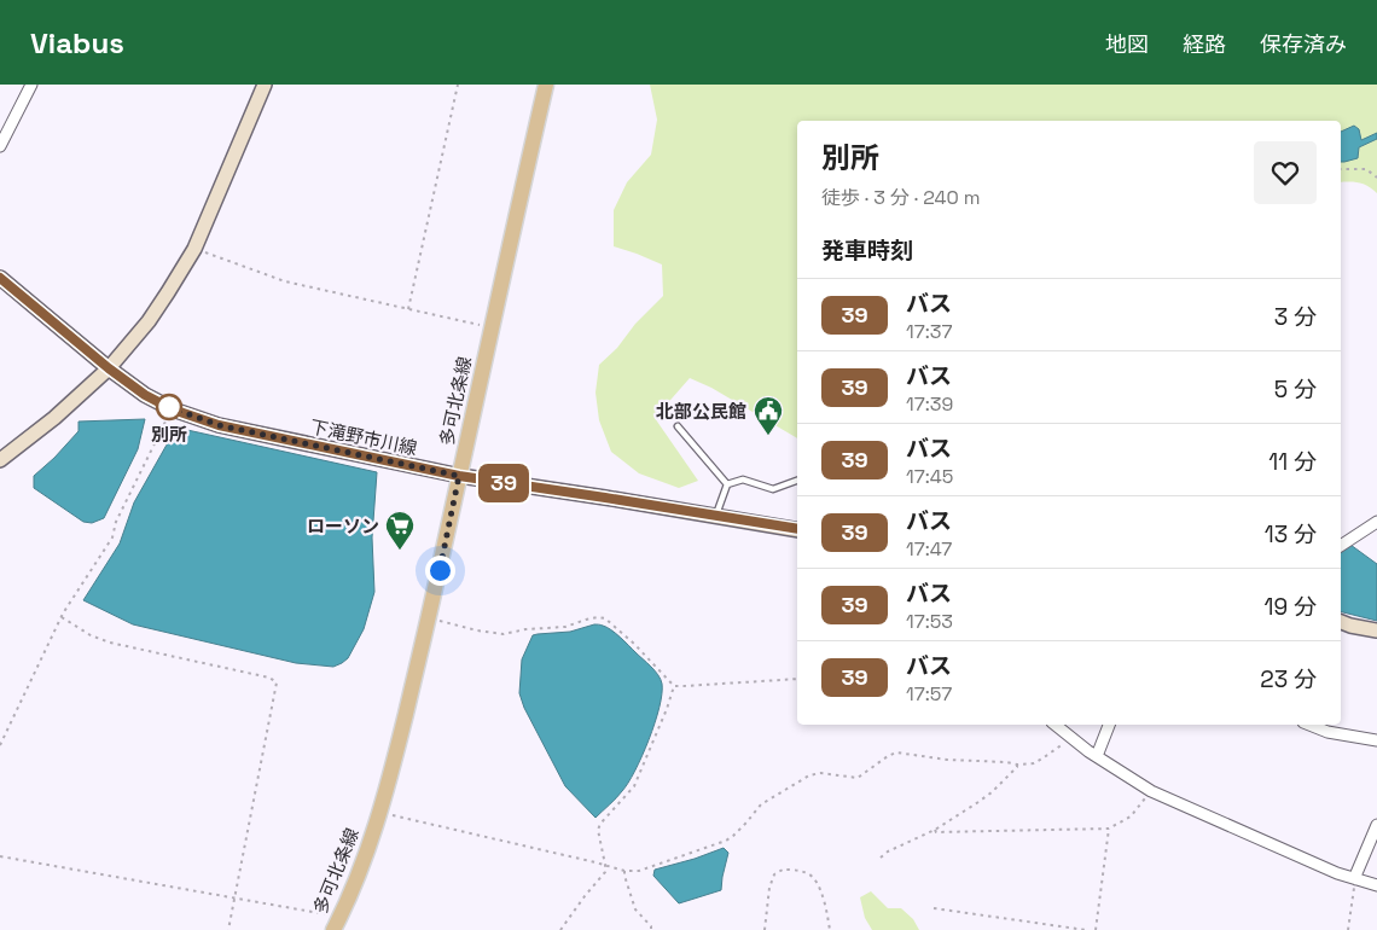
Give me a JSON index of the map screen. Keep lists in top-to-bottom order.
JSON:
{
  "streets": {
    "main road": ["多可北条線", "下滝野市川線"]
  },
  "crossings": [
    ["多可北条線", "下滝野市川線"]
  ],
  "places": {
    "other": ["別所"],
    "public building": ["北部公民館"],
    "supermarket": ["ローソン"]
  },
  "lines": ["bus line 39"],
  "page": {
    "header": "Viabus",
    "nav": ["地図", "経路", "保存済み"],
    "on_map": "39",
    "heading": [
      ["別所", "徒歩 · 3 分 · 240 m"],
      "発車時刻"
    ],
    "list": [
      {
        "mark": "39",
        "name": "バス",
        "note": "17:37",
        "value": "3 分"
      },
      {
        "mark": "39",
        "name": "バス",
        "note": "17:39",
        "value": "5 分"
      },
      {
        "mark": "39",
        "name": "バス",
        "note": "17:45",
        "value": "11 分"
      },
      {
        "mark": "39",
        "name": "バス",
        "note": "17:47",
        "value": "13 分"
      },
      {
        "mark": "39",
        "name": "バス",
        "note": "17:53",
        "value": "19 分"
      },
      {
        "mark": "39",
        "name": "バス",
        "note": "17:57",
        "value": "23 分"
      }
    ]
  }
}
